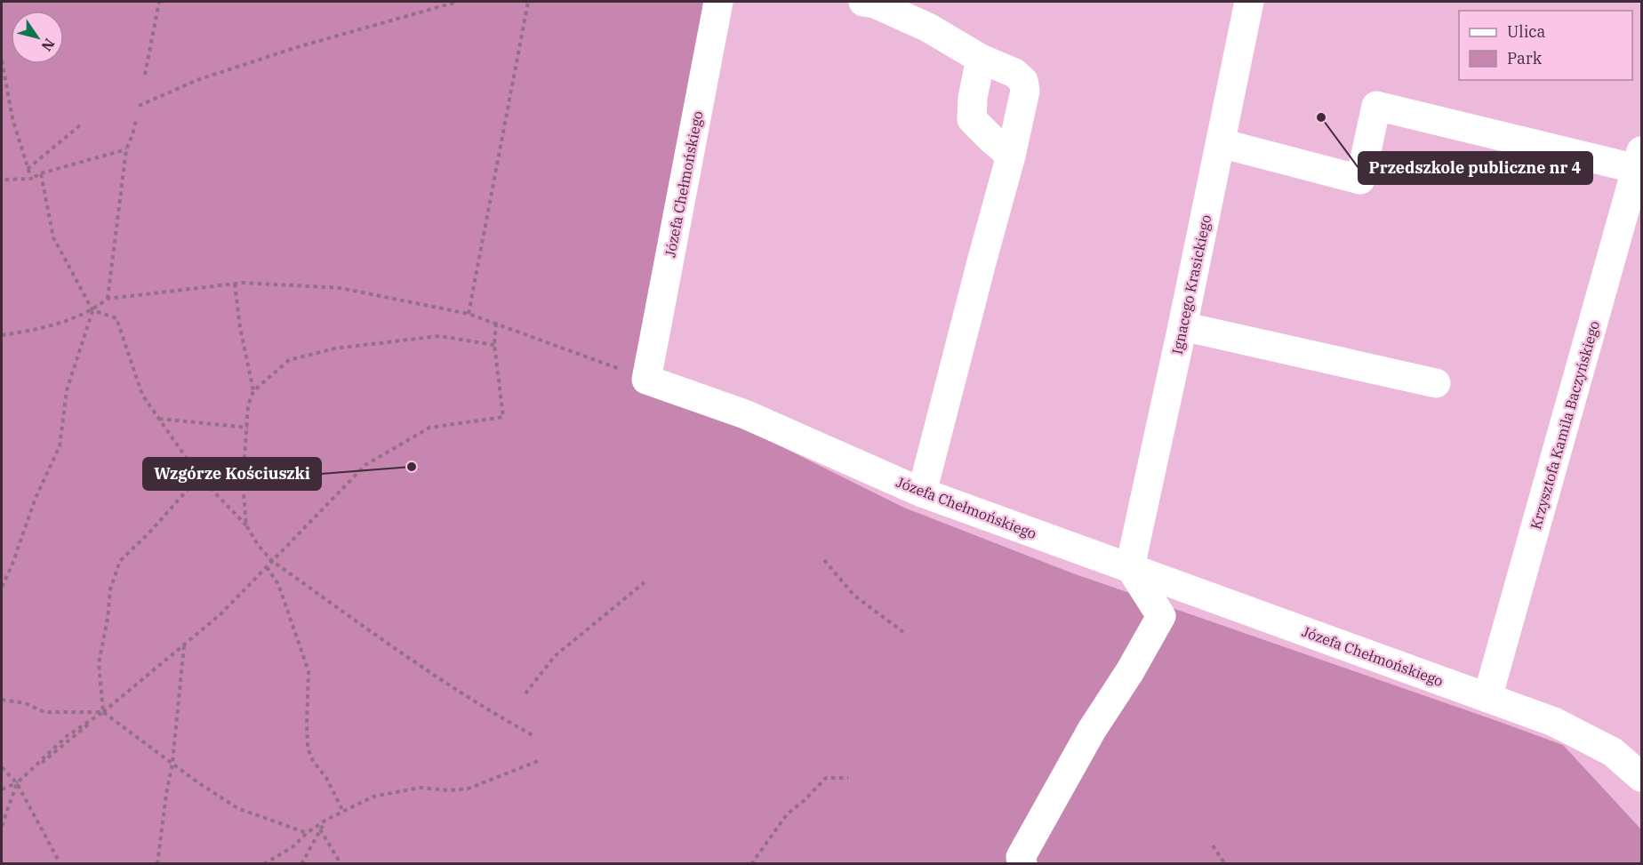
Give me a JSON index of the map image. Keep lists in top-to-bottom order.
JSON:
{
  "streets": {
    "street": ["Józefa Chełmońskiego", "Ignacego Krasickiego", "Krzysztofa Kamila Baczyńskiego"]
  },
  "crossings": [
    ["Józefa Chełmońskiego", "Ignacego Krasickiego"],
    ["Józefa Chełmońskiego", "Krzysztofa Kamila Baczyńskiego"]
  ],
  "places": ["Przedszkole publiczne nr 4", "Wzgórze Kościuszki"],
  "legend": ["Ulica", "Park"],
  "north": "bottom right"
}
